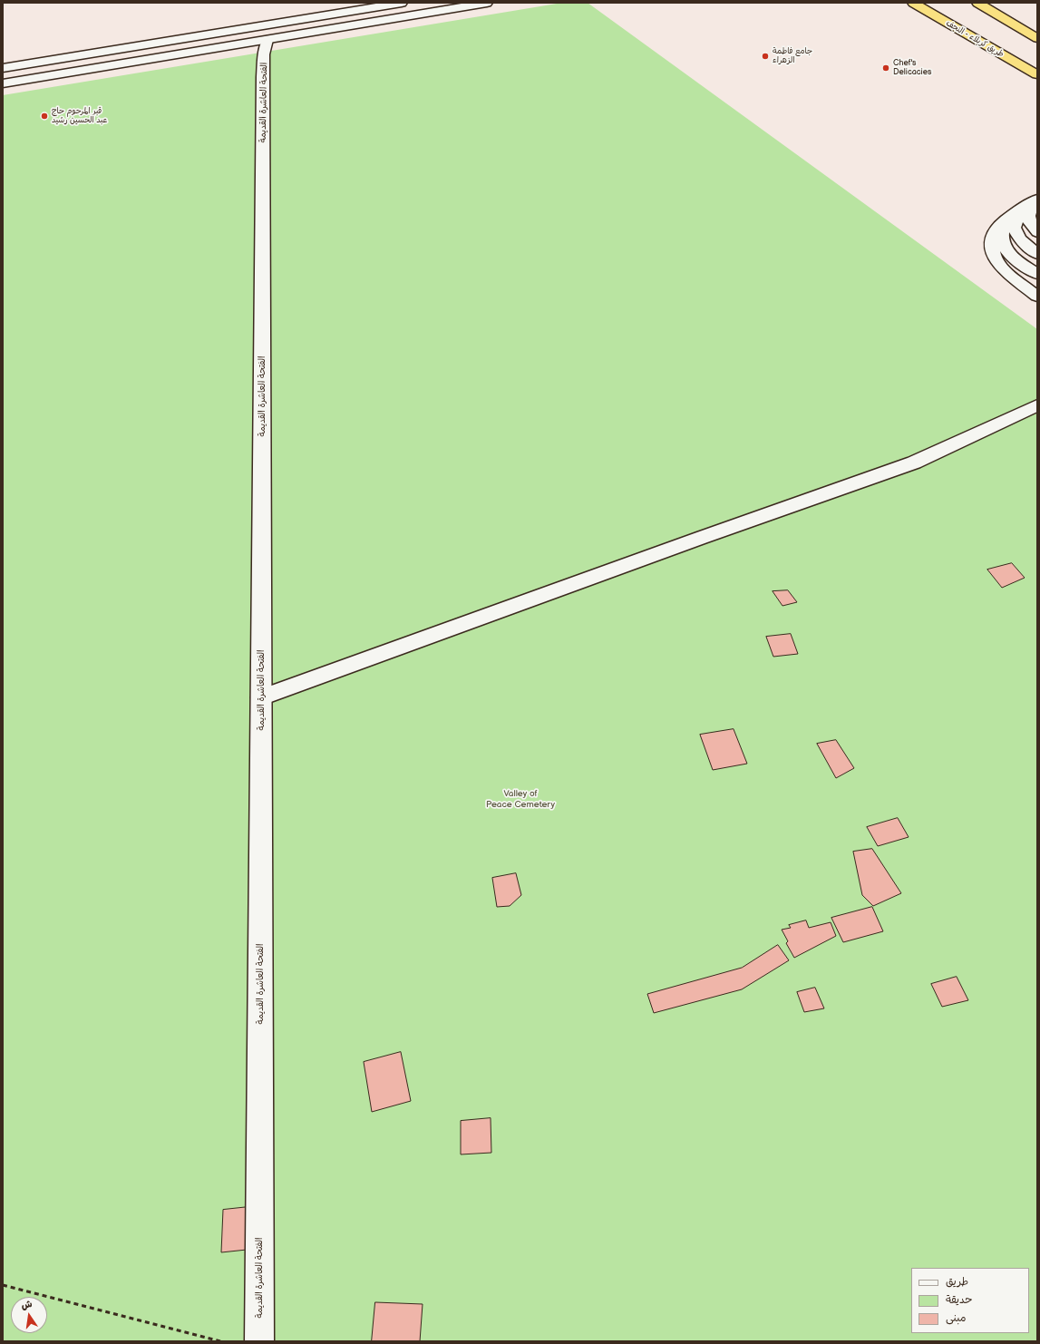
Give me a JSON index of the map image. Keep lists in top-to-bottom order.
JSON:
{
  "streets": {
    "highway": ["طريق کربلاء - النجف"],
    "street": ["الفتحة العاشرة القديمة"]
  },
  "parks": ["Valley of Peace Cemetery"],
  "places": ["جامع فاطمة الزهراء", "Chef's Delicacies", "قبر المرحوم حاج عبد الحسين رشيد"],
  "legend": ["طريق", "حديقة", "مبنى"],
  "north": "top"
}
